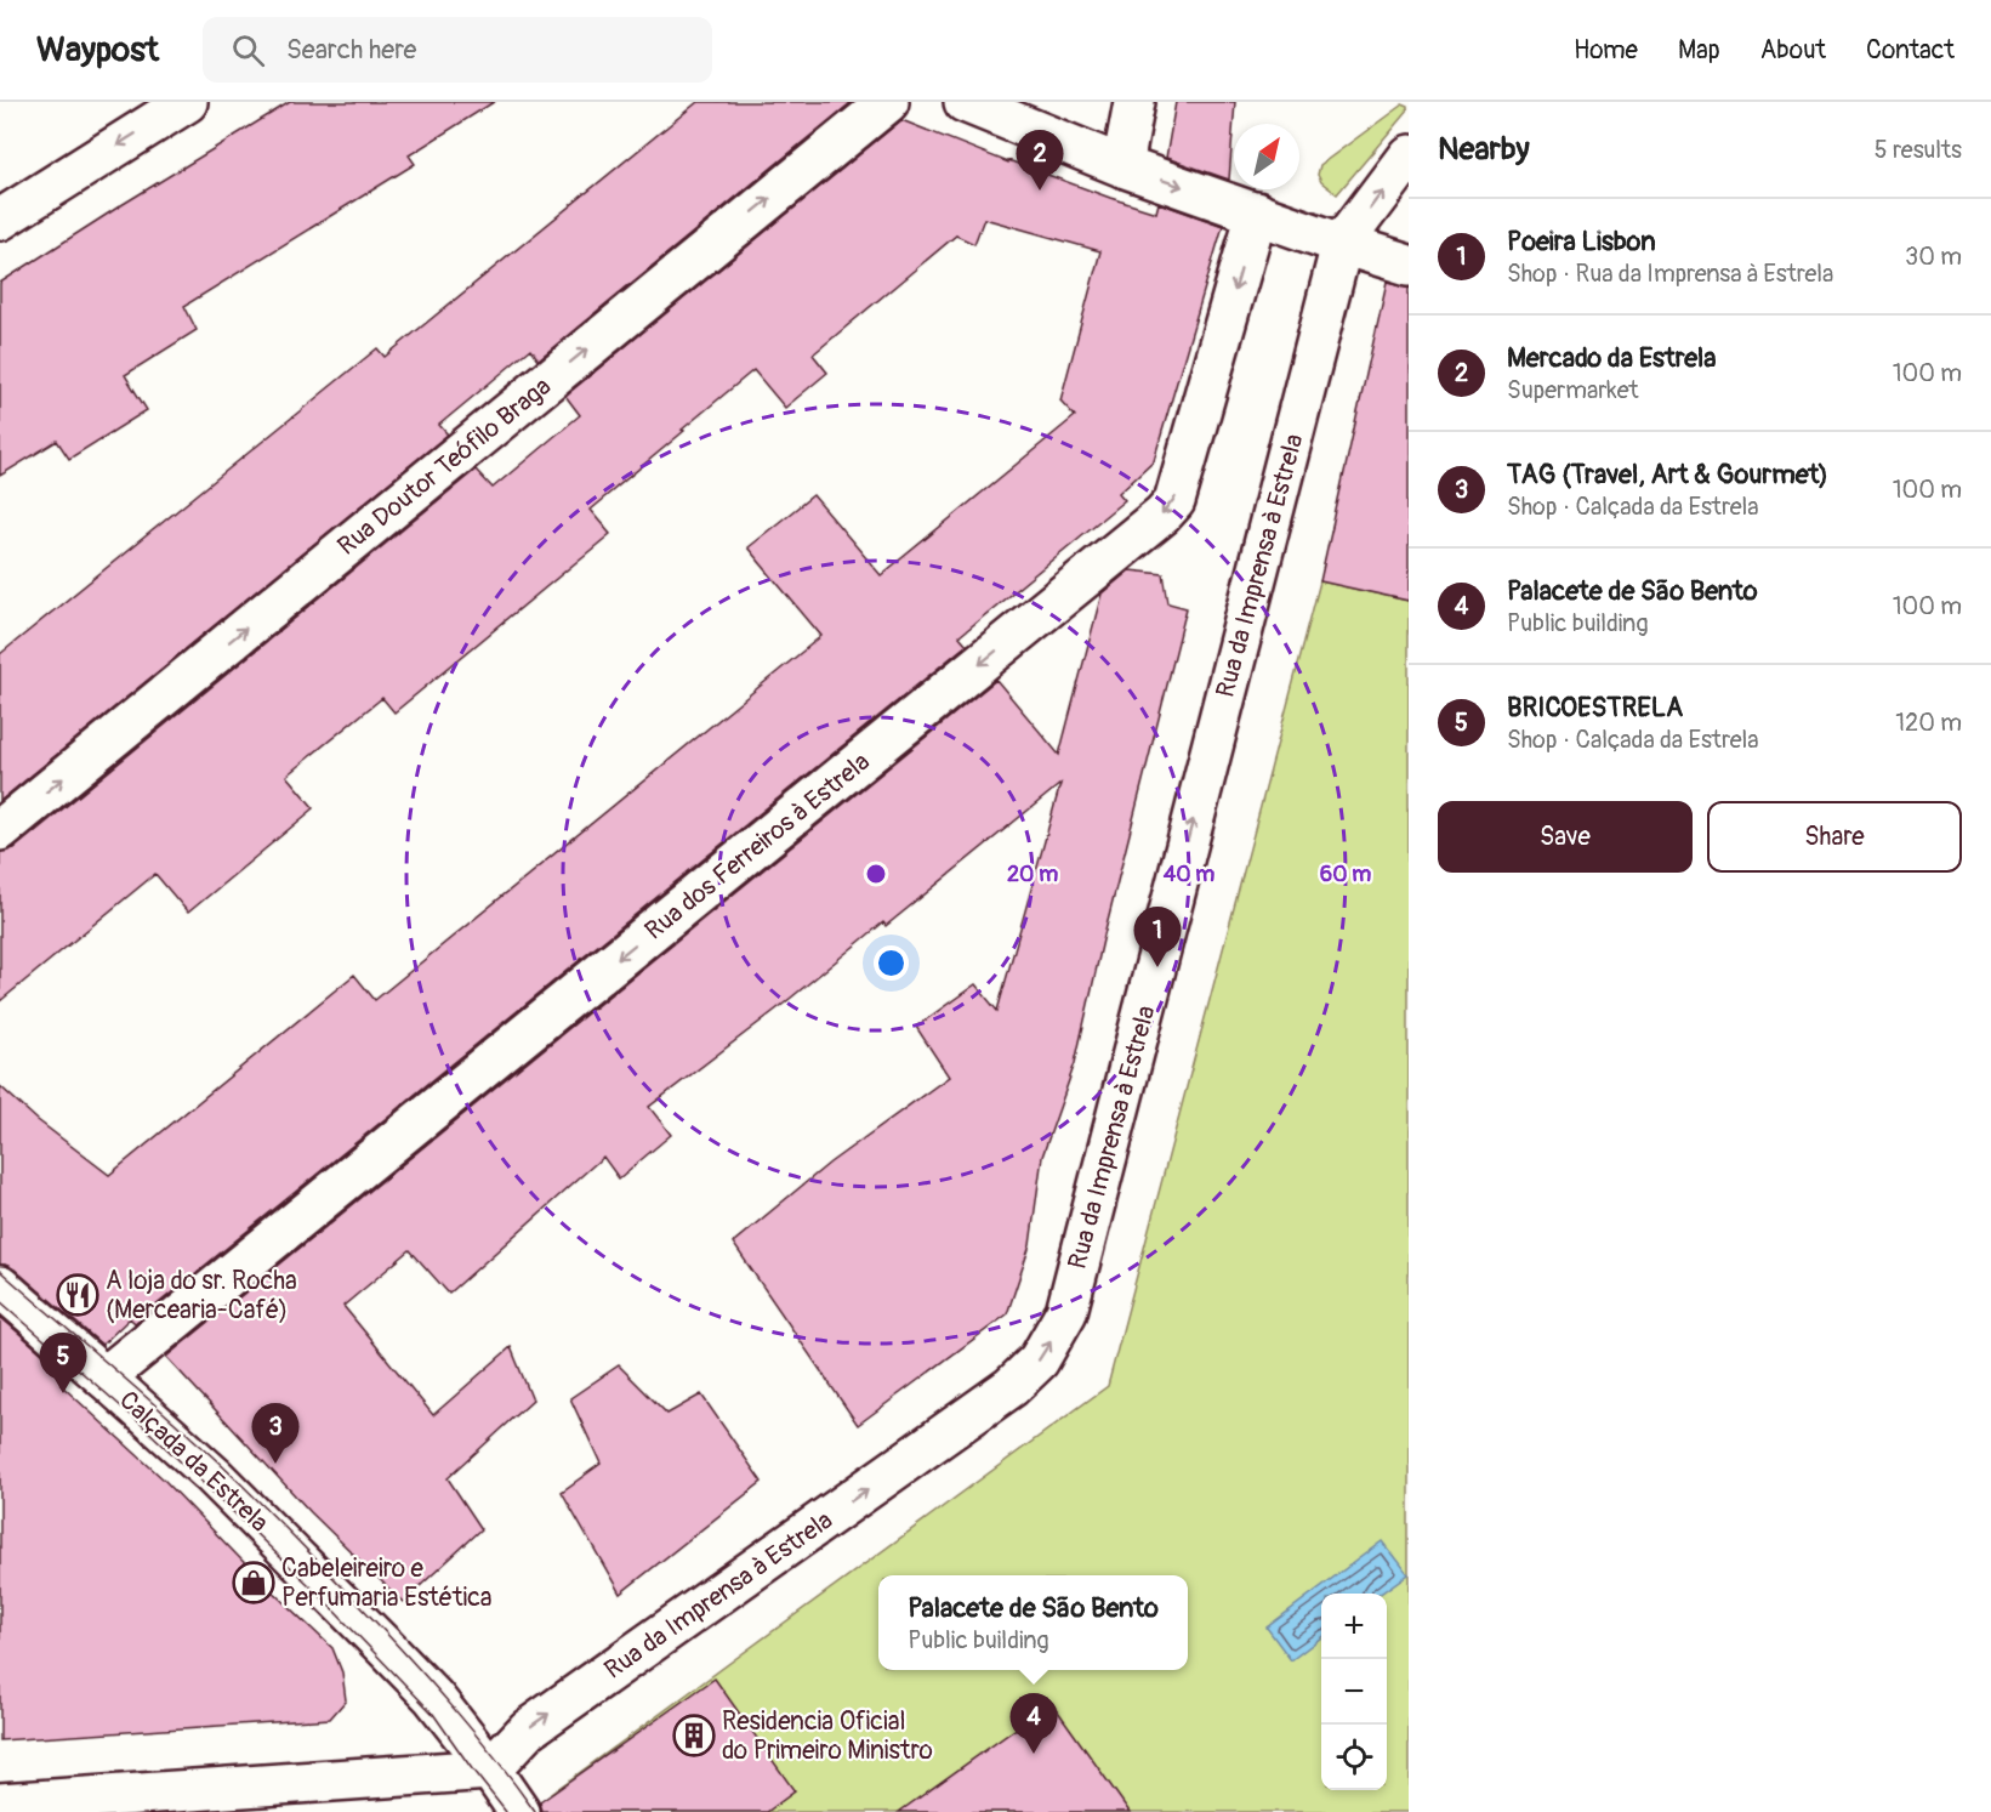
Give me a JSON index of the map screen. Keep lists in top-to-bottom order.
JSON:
{
  "streets": {
    "street": [
      "Rua Doutor Teófilo Braga",
      "Rua da Imprensa à Estrela",
      "Rua dos Ferreiros à Estrela",
      "Calçada da Estrela"
    ]
  },
  "crossings": [
    ["Rua da Imprensa à Estrela", "Calçada da Estrela"],
    ["Rua dos Ferreiros à Estrela", "Calçada da Estrela"]
  ],
  "one_way": ["Rua Doutor Teófilo Braga", "Rua da Imprensa à Estrela", "Rua dos Ferreiros à Estrela"],
  "places": {
    "restaurant": ["A loja do sr. Rocha (Mercearia-Café)"],
    "shop": ["Cabeleireiro e Perfumaria Estética"],
    "building": ["Residencia Oficial do Primeiro Ministro"]
  },
  "north": "top right",
  "page": {
    "header": "Waypost",
    "search": "Search here",
    "nav": [
      "Home",
      "Map",
      "About",
      "Contact"
    ],
    "heading": ["Nearby", "5 results"],
    "pins": [
      "2",
      "1",
      "5",
      "3",
      "4"
    ],
    "list": [
      {
        "mark": "1",
        "name": "Poeira Lisbon",
        "note": "Shop · Rua da Imprensa à Estrela",
        "value": "30 m"
      },
      {
        "mark": "2",
        "name": "Mercado da Estrela",
        "note": "Supermarket",
        "value": "100 m"
      },
      {
        "mark": "3",
        "name": "TAG (Travel, Art & Gourmet)",
        "note": "Shop · Calçada da Estrela",
        "value": "100 m"
      },
      {
        "mark": "4",
        "name": "Palacete de São Bento",
        "note": "Public building",
        "value": "100 m"
      },
      {
        "mark": "5",
        "name": "BRICOESTRELA",
        "note": "Shop · Calçada da Estrela",
        "value": "120 m"
      }
    ],
    "buttons": ["Save", "Share"],
    "popup": ["Palacete de São Bento", "Public building"],
    "map_buttons": ["+", "−"]
  },
  "rings": ["20 m", "40 m", "60 m"]
}
